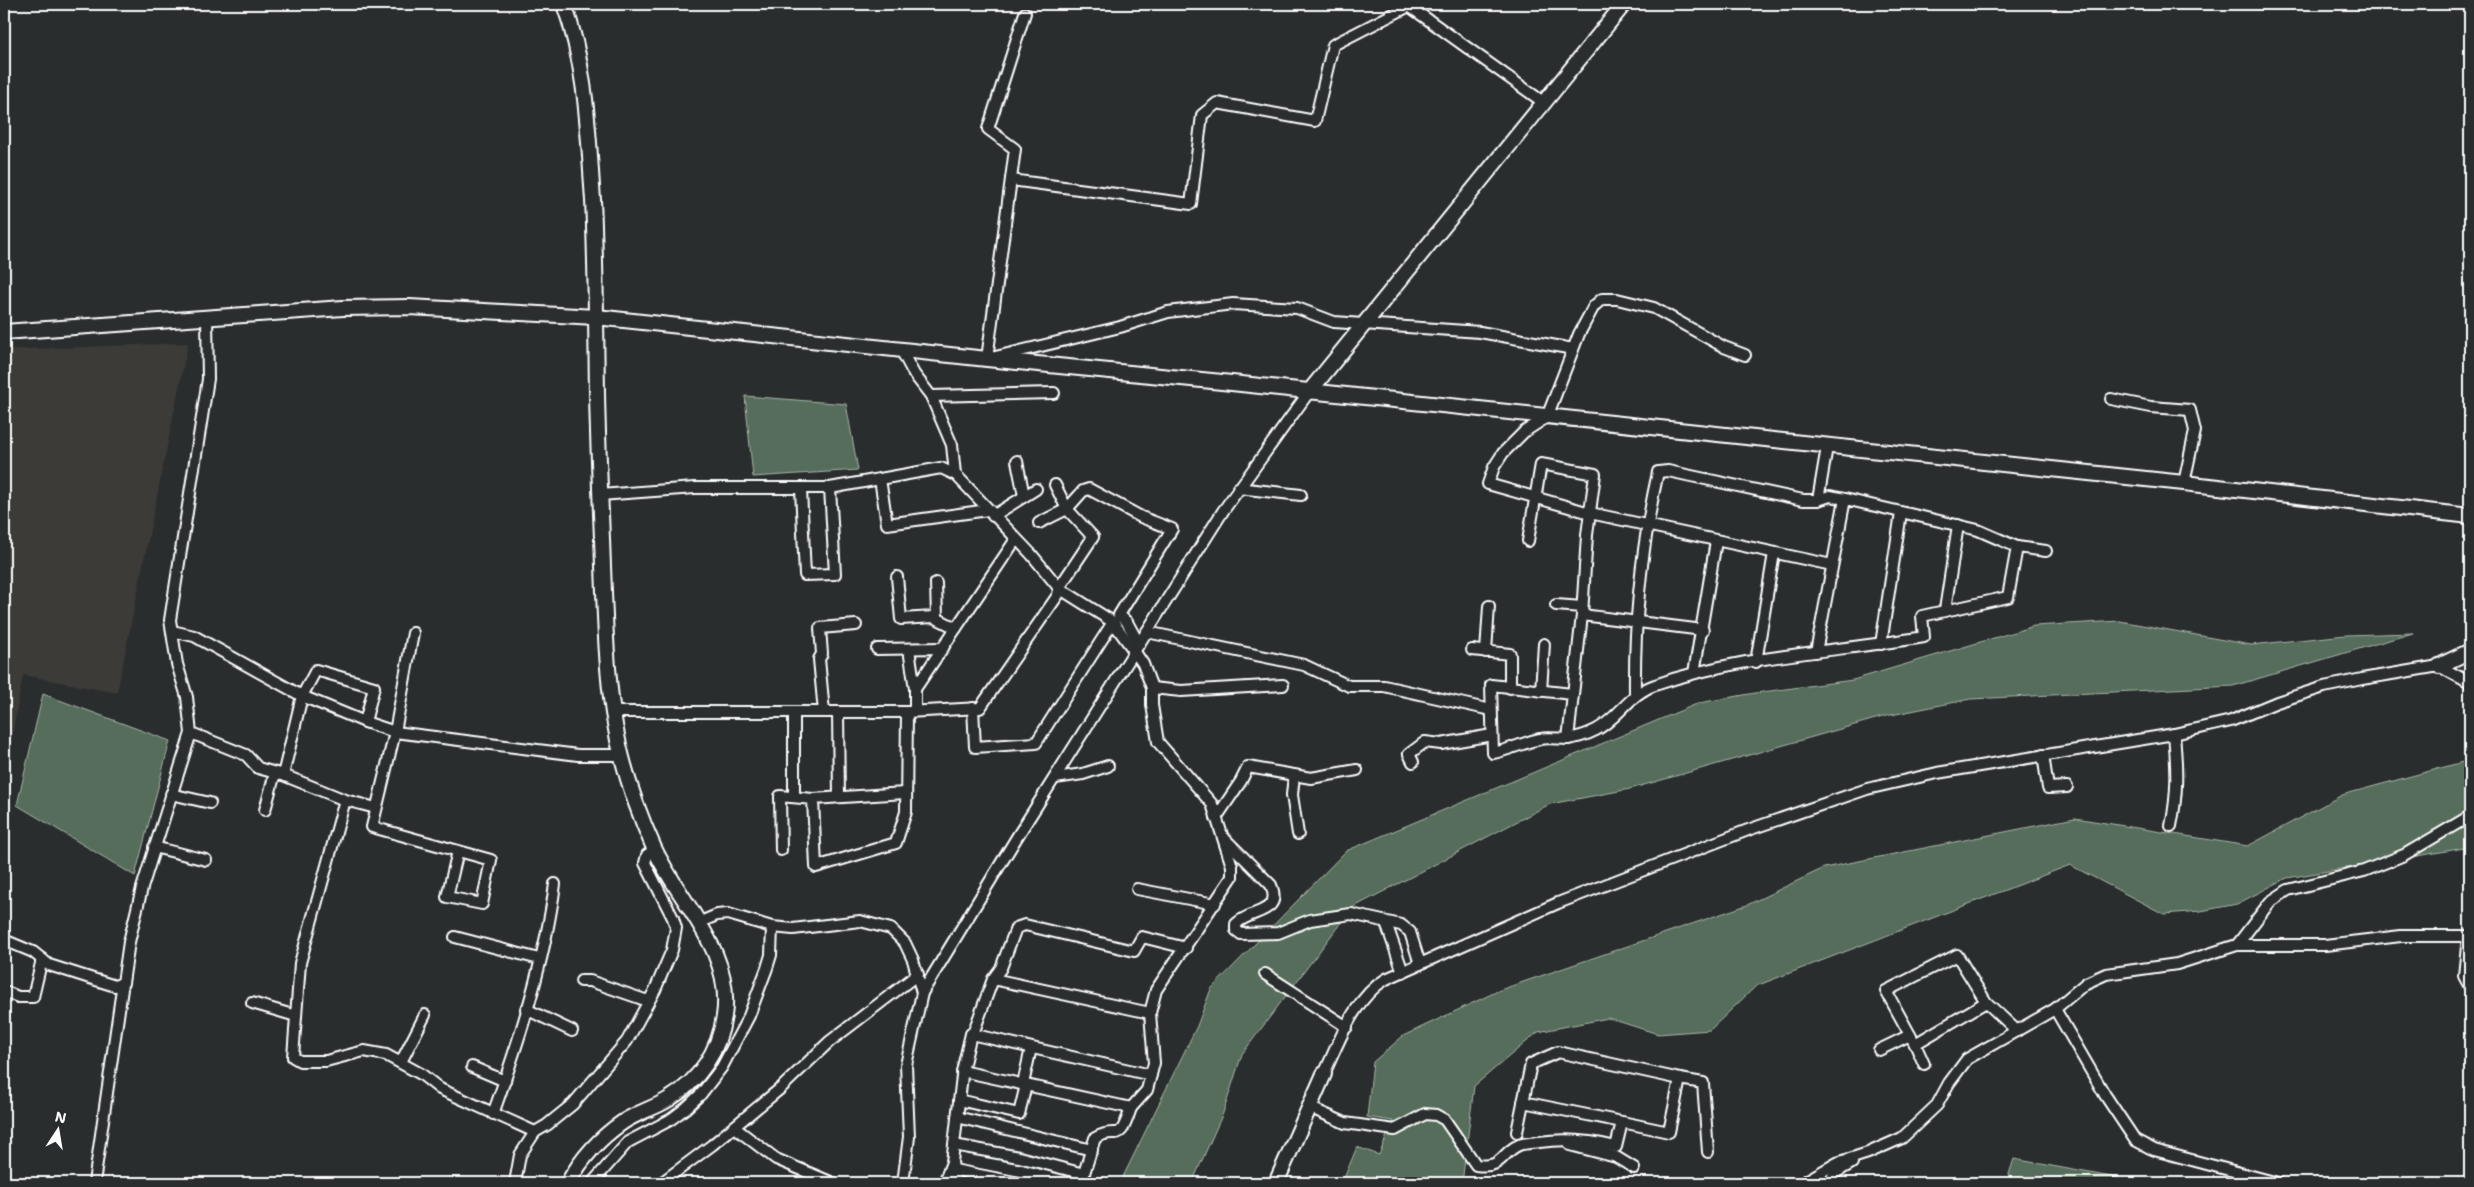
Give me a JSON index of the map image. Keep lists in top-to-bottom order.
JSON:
{
  "north": "top"
}
